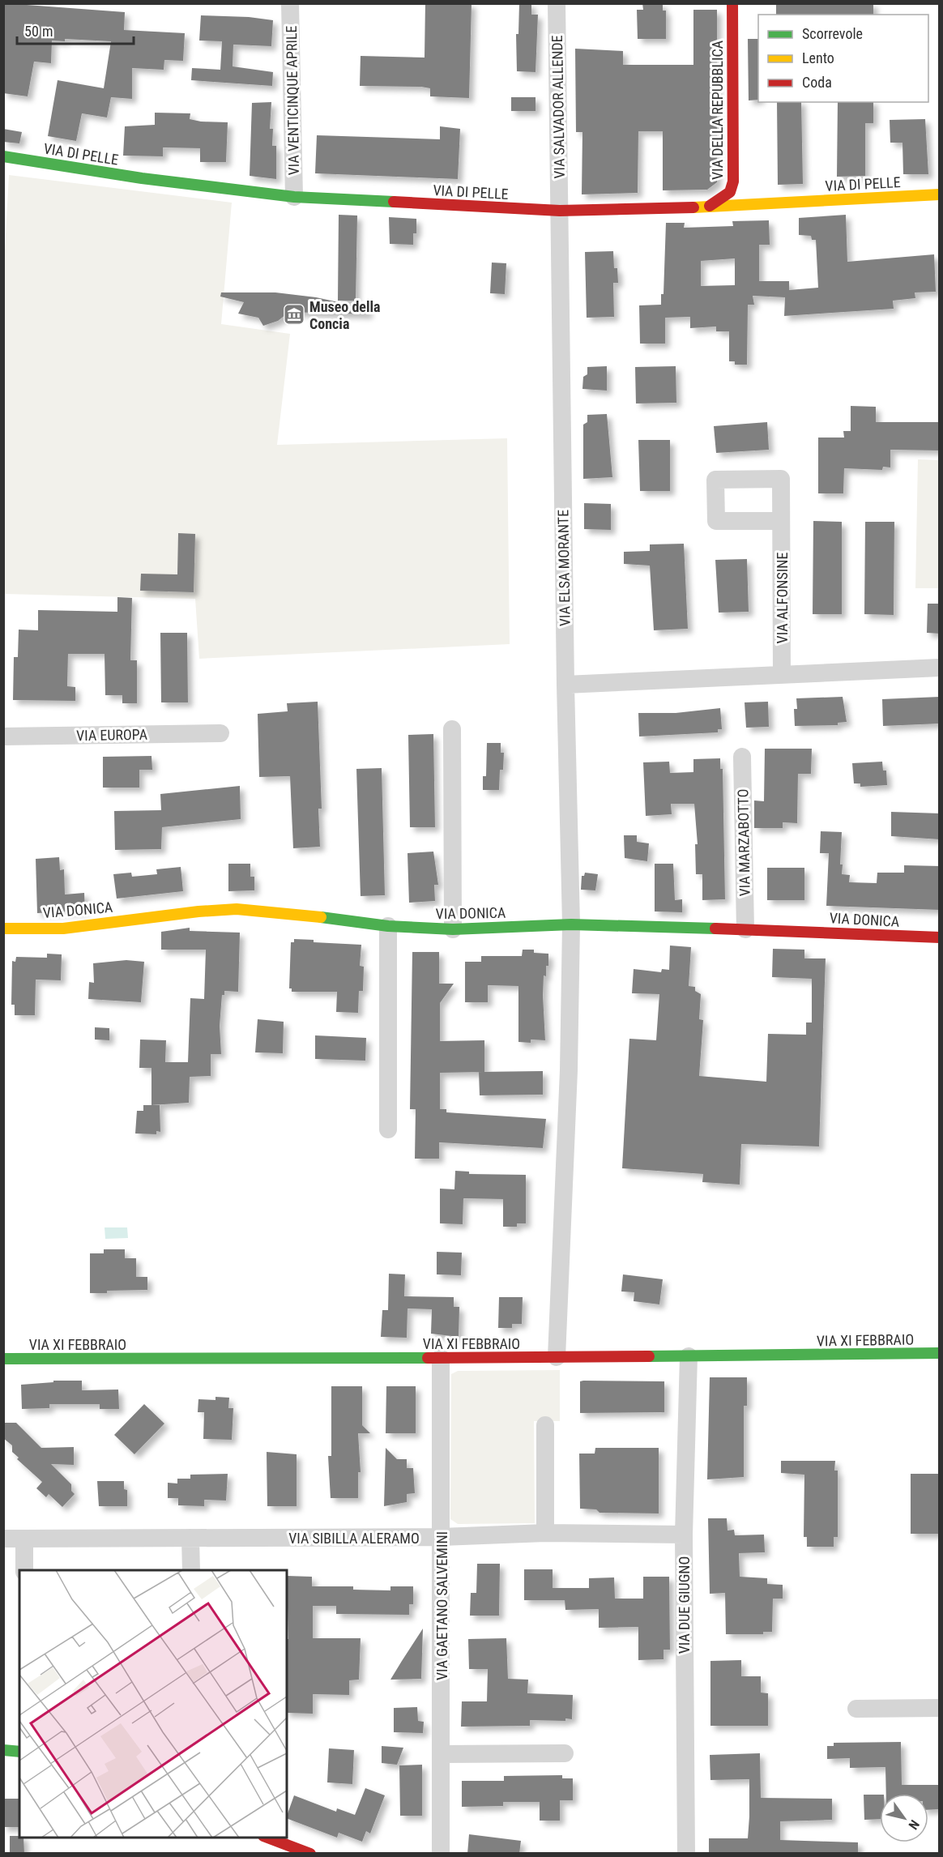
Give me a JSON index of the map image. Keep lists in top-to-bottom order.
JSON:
{
  "streets": {
    "main road": [
      "VIA DELLA REPUBBLICA",
      "VIA DI PELLE",
      "VIA DONICA",
      "VIA XI FEBBRAIO"
    ],
    "street": [
      "VIA VENTICINQUE APRILE",
      "VIA SALVADOR ALLENDE",
      "VIA ELSA MORANTE",
      "VIA ALFONSINE",
      "VIA EUROPA",
      "VIA MARZABOTTO",
      "VIA SIBILLA ALERAMO",
      "VIA DUE GIUGNO",
      "VIA GAETANO SALVEMINI"
    ]
  },
  "crossings": [
    ["VIA VENTICINQUE APRILE", "VIA DI PELLE"],
    ["VIA SALVADOR ALLENDE", "VIA DI PELLE"],
    ["VIA SALVADOR ALLENDE", "VIA ELSA MORANTE"],
    ["VIA DELLA REPUBBLICA", "VIA DI PELLE"],
    ["VIA DI PELLE", "VIA ELSA MORANTE"],
    ["VIA ELSA MORANTE", "VIA DONICA"],
    ["VIA ELSA MORANTE", "VIA XI FEBBRAIO"],
    ["VIA MARZABOTTO", "VIA DONICA"],
    ["VIA XI FEBBRAIO", "VIA DUE GIUGNO"],
    ["VIA XI FEBBRAIO", "VIA GAETANO SALVEMINI"],
    ["VIA SIBILLA ALERAMO", "VIA DUE GIUGNO"],
    ["VIA SIBILLA ALERAMO", "VIA GAETANO SALVEMINI"]
  ],
  "places": {
    "museum": ["Museo della Concia"]
  },
  "legend": ["Scorrevole", "Lento", "Coda"],
  "scale_bar": "50 m",
  "north": "bottom right"
}
